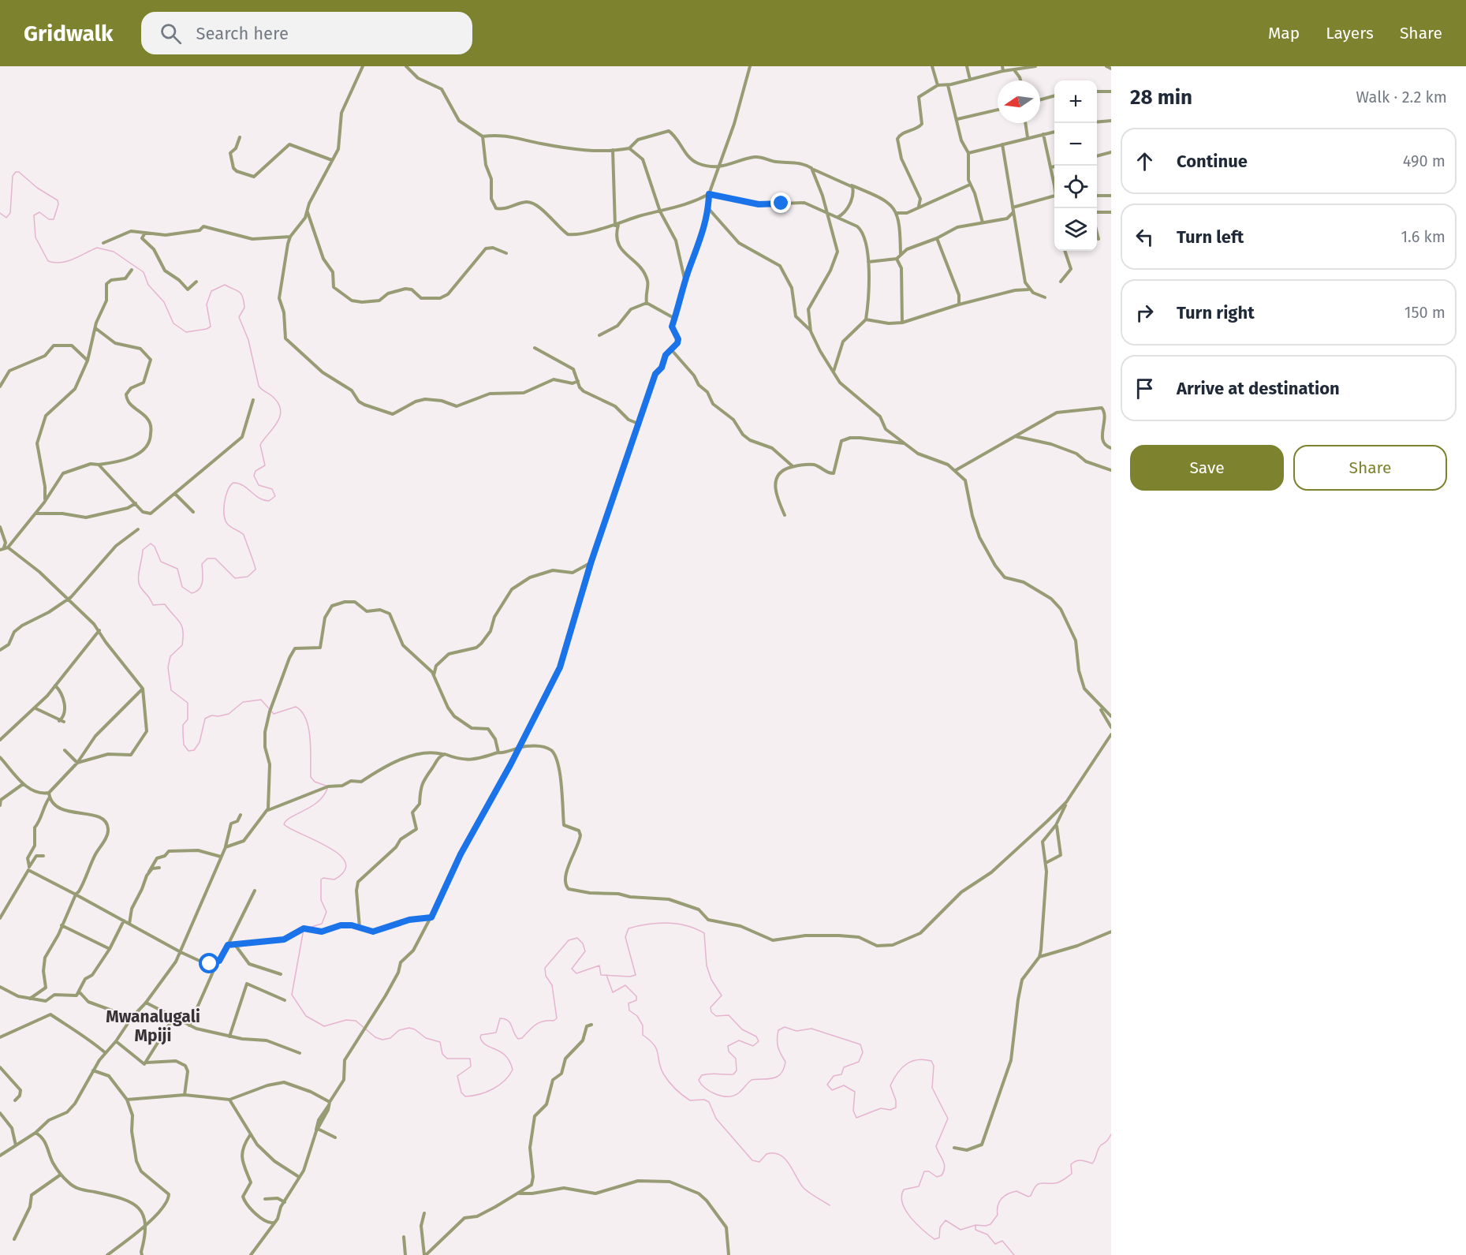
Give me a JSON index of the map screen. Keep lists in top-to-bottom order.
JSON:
{
  "districts": ["Mwanalugali Mpiji"],
  "north": "left",
  "page": {
    "header": "Gridwalk",
    "search": "Search here",
    "nav": ["Map", "Layers", "Share"],
    "heading": ["28 min", "Walk · 2.2 km"],
    "map_buttons": ["+", "−"],
    "list": [
      ["Continue", "490 m"],
      ["Turn left", "1.6 km"],
      ["Turn right", "150 m"],
      "Arrive at destination"
    ],
    "buttons": ["Save", "Share"]
  }
}
